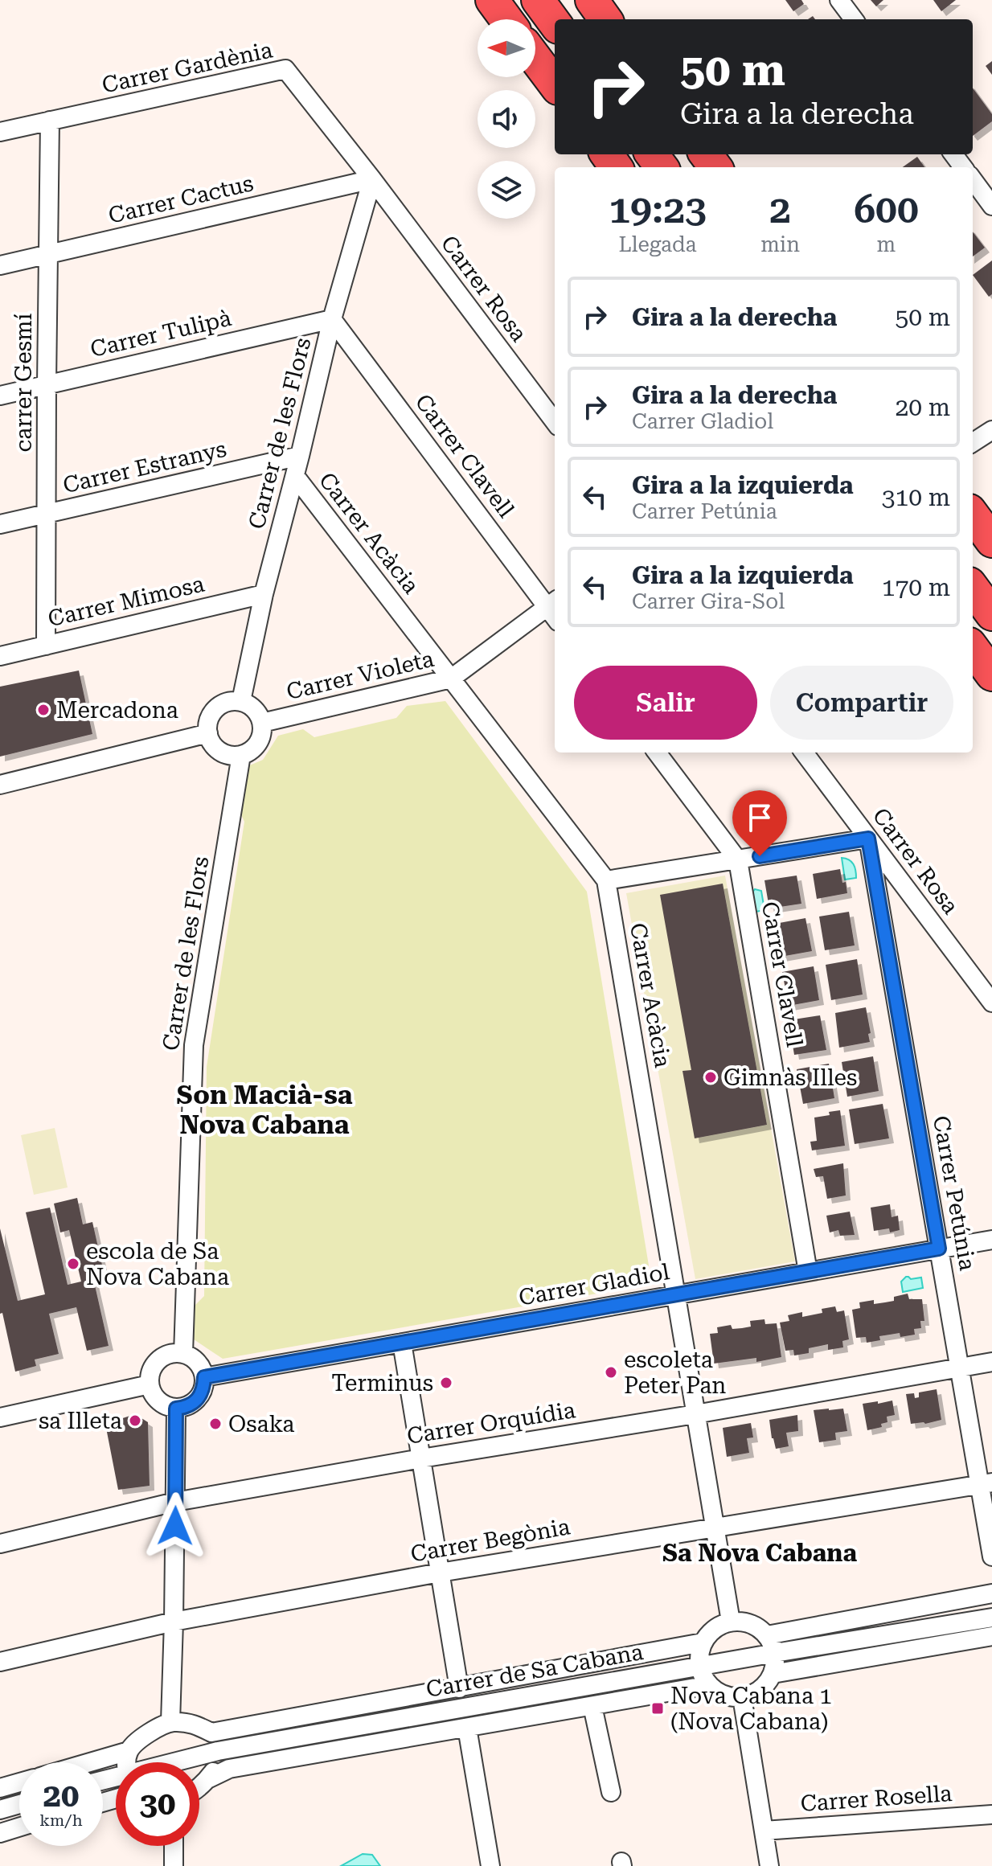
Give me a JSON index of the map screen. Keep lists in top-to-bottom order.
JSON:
{
  "streets": {
    "street": [
      "Carrer Gardènia",
      "Carrer Cactus",
      "Carrer Rosa",
      "Carrer Tulipà",
      "carrer Gesmí",
      "Carrer de les Flors",
      "Carrer Clavell",
      "Carrer Estranys",
      "Carrer Acàcia",
      "Carrer Mimosa",
      "Carrer Violeta",
      "Carrer Petúnia",
      "Carrer Gladiol",
      "Carrer Orquídia",
      "Carrer Begònia",
      "Carrer de Sa Cabana",
      "Carrer Rosella"
    ]
  },
  "crossings": [
    ["Carrer Gardènia", "Carrer Cactus"],
    ["Carrer Gardènia", "Carrer Rosa"],
    ["Carrer Gardènia", "carrer Gesmí"],
    ["Carrer Gardènia", "Carrer de les Flors"],
    ["Carrer Cactus", "Carrer Rosa"],
    ["Carrer Cactus", "carrer Gesmí"],
    ["Carrer Cactus", "Carrer de les Flors"],
    ["Carrer Rosa", "Carrer de les Flors"],
    ["Carrer Rosa", "Carrer Petúnia"],
    ["Carrer Tulipà", "carrer Gesmí"],
    ["Carrer Tulipà", "Carrer de les Flors"],
    ["Carrer Tulipà", "Carrer Clavell"],
    ["carrer Gesmí", "Carrer Estranys"],
    ["carrer Gesmí", "Carrer Mimosa"],
    ["Carrer de les Flors", "Carrer Clavell"],
    ["Carrer de les Flors", "Carrer Estranys"],
    ["Carrer de les Flors", "Carrer Acàcia"],
    ["Carrer de les Flors", "Carrer Mimosa"],
    ["Carrer de les Flors", "Carrer Violeta"],
    ["Carrer de les Flors", "Carrer Gladiol"],
    ["Carrer Clavell", "Carrer Violeta"],
    ["Carrer Clavell", "Carrer Gladiol"],
    ["Carrer Acàcia", "Carrer Violeta"],
    ["Carrer Acàcia", "Carrer Gladiol"],
    ["Carrer Acàcia", "Carrer Orquídia"],
    ["Carrer Acàcia", "Carrer Begònia"],
    ["Carrer Petúnia", "Carrer Gladiol"],
    ["Carrer Petúnia", "Carrer Orquídia"],
    ["Carrer Petúnia", "Carrer Begònia"]
  ],
  "districts": ["Son Macià-sa Nova Cabana", "Sa Nova Cabana"],
  "places": {
    "other": [
      "Mercadona",
      "Gimnàs Illes",
      "escola de Sa Nova Cabana",
      "escoleta Peter Pan",
      "Terminus",
      "sa Illeta",
      "Osaka"
    ],
    "transit": ["Nova Cabana 1 (Nova Cabana)"]
  },
  "north": "left",
  "page": {
    "turn": ["50 m", "Gira a la derecha"],
    "eta": [
      "19:23",
      "Llegada",
      "2",
      "min",
      "600",
      "m"
    ],
    "list": [
      {
        "name": "Gira a la derecha",
        "value": "50 m"
      },
      {
        "name": "Gira a la derecha",
        "note": "Carrer Gladiol",
        "value": "20 m"
      },
      {
        "name": "Gira a la izquierda",
        "note": "Carrer Petúnia",
        "value": "310 m"
      },
      {
        "name": "Gira a la izquierda",
        "note": "Carrer Gira-Sol",
        "value": "170 m"
      }
    ],
    "buttons": ["Salir", "Compartir"],
    "speed": "20 km/h",
    "limit": "30"
  }
}
